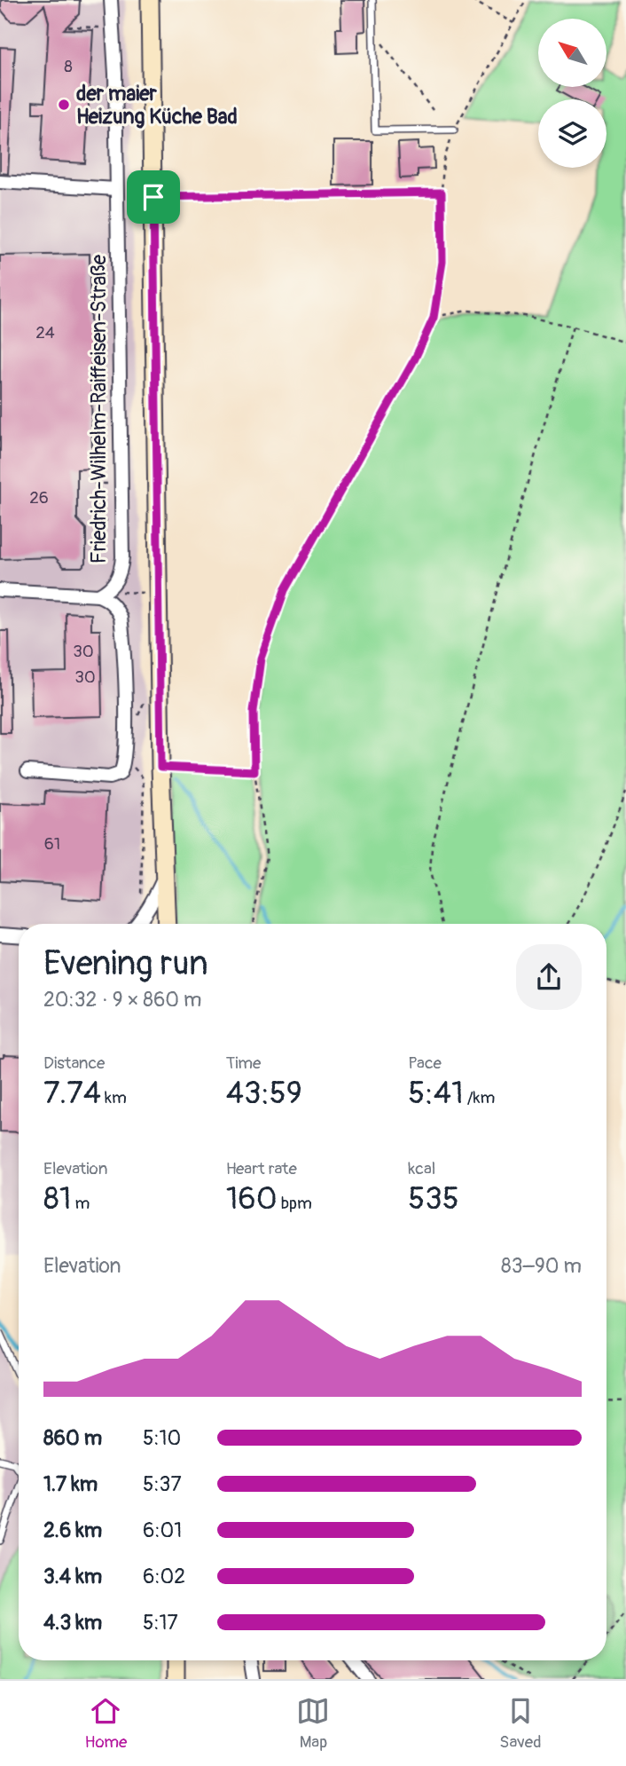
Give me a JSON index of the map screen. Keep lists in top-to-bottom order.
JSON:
{
  "streets": {
    "street": ["Friedrich-Wilhelm-Raiffeisen-Straße"]
  },
  "places": ["der maier Heizung Küche Bad"],
  "house_numbers": [
    "8",
    "24",
    "26",
    "30",
    "30",
    "61"
  ],
  "north": "top left",
  "page": {
    "heading": ["Evening run", "20:32 · 9 × 860 m"],
    "stats": [
      ["Distance", "7.74 km"],
      ["Time", "43:59"],
      ["Pace", "5:41 /km"],
      ["Elevation", "81 m"],
      ["Heart rate", "160 bpm"],
      ["kcal", "535"]
    ],
    "chart": ["Elevation", "83–90 m"],
    "list": [
      {
        "name": "860 m",
        "note": "5:10"
      },
      {
        "name": "1.7 km",
        "note": "5:37"
      },
      {
        "name": "2.6 km",
        "note": "6:01"
      },
      {
        "name": "3.4 km",
        "note": "6:02"
      },
      {
        "name": "4.3 km",
        "note": "5:17"
      }
    ],
    "tabs": ["Home", "Map", "Saved"]
  }
}
